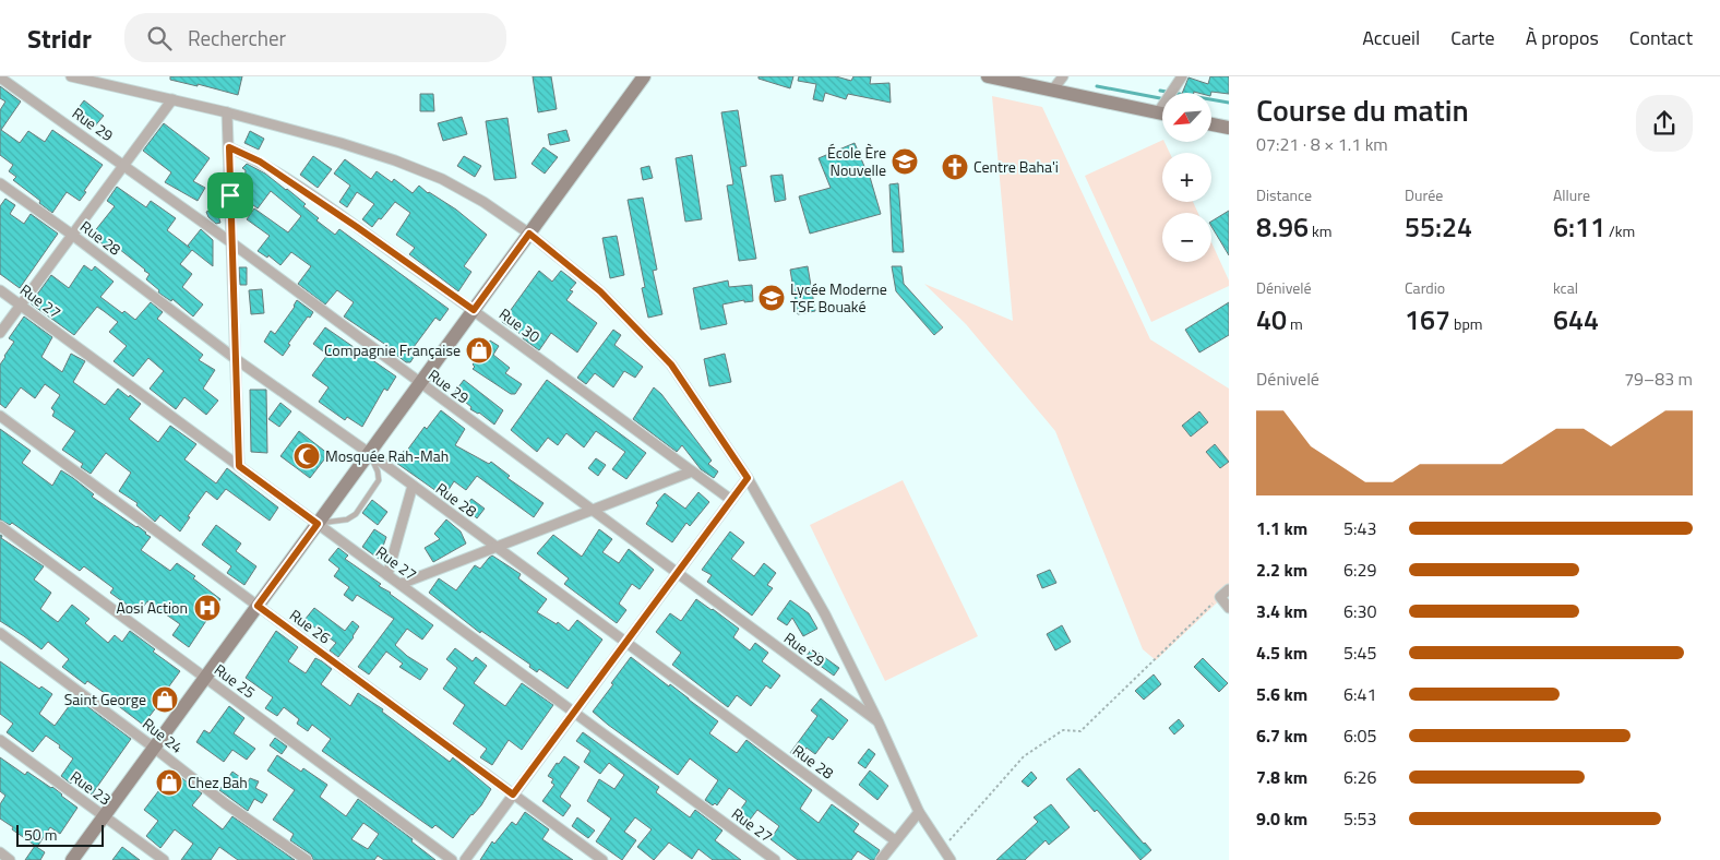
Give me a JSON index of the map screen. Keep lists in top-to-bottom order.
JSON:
{
  "streets": {
    "street": [
      "Rue 29",
      "Rue 28",
      "Rue 27",
      "Rue 30",
      "Rue 26",
      "Rue 25",
      "Rue 24",
      "Rue 23"
    ]
  },
  "places": {
    "school or university": ["École Ère Nouvelle", "Lycée Moderne TSF Bouaké"],
    "church": ["Centre Baha'i"],
    "shop": ["Compagnie Française", "Saint George", "Chez Bah"],
    "mosque": ["Mosquée Rah-Mah"],
    "hospital": ["Aosi Action"]
  },
  "scale_bar": "50 m",
  "north": "bottom left",
  "page": {
    "header": "Stridr",
    "search": "Rechercher",
    "nav": [
      "Accueil",
      "Carte",
      "À propos",
      "Contact"
    ],
    "heading": ["Course du matin", "07:21 · 8 × 1.1 km"],
    "map_buttons": ["+", "−"],
    "stats": [
      ["Distance", "8.96 km"],
      ["Durée", "55:24"],
      ["Allure", "6:11 /km"],
      ["Dénivelé", "40 m"],
      ["Cardio", "167 bpm"],
      ["kcal", "644"]
    ],
    "chart": ["Dénivelé", "79–83 m"],
    "list": [
      {
        "name": "1.1 km",
        "note": "5:43"
      },
      {
        "name": "2.2 km",
        "note": "6:29"
      },
      {
        "name": "3.4 km",
        "note": "6:30"
      },
      {
        "name": "4.5 km",
        "note": "5:45"
      },
      {
        "name": "5.6 km",
        "note": "6:41"
      },
      {
        "name": "6.7 km",
        "note": "6:05"
      },
      {
        "name": "7.8 km",
        "note": "6:26"
      },
      {
        "name": "9.0 km",
        "note": "5:53"
      }
    ],
    "scale": "50 m"
  }
}
